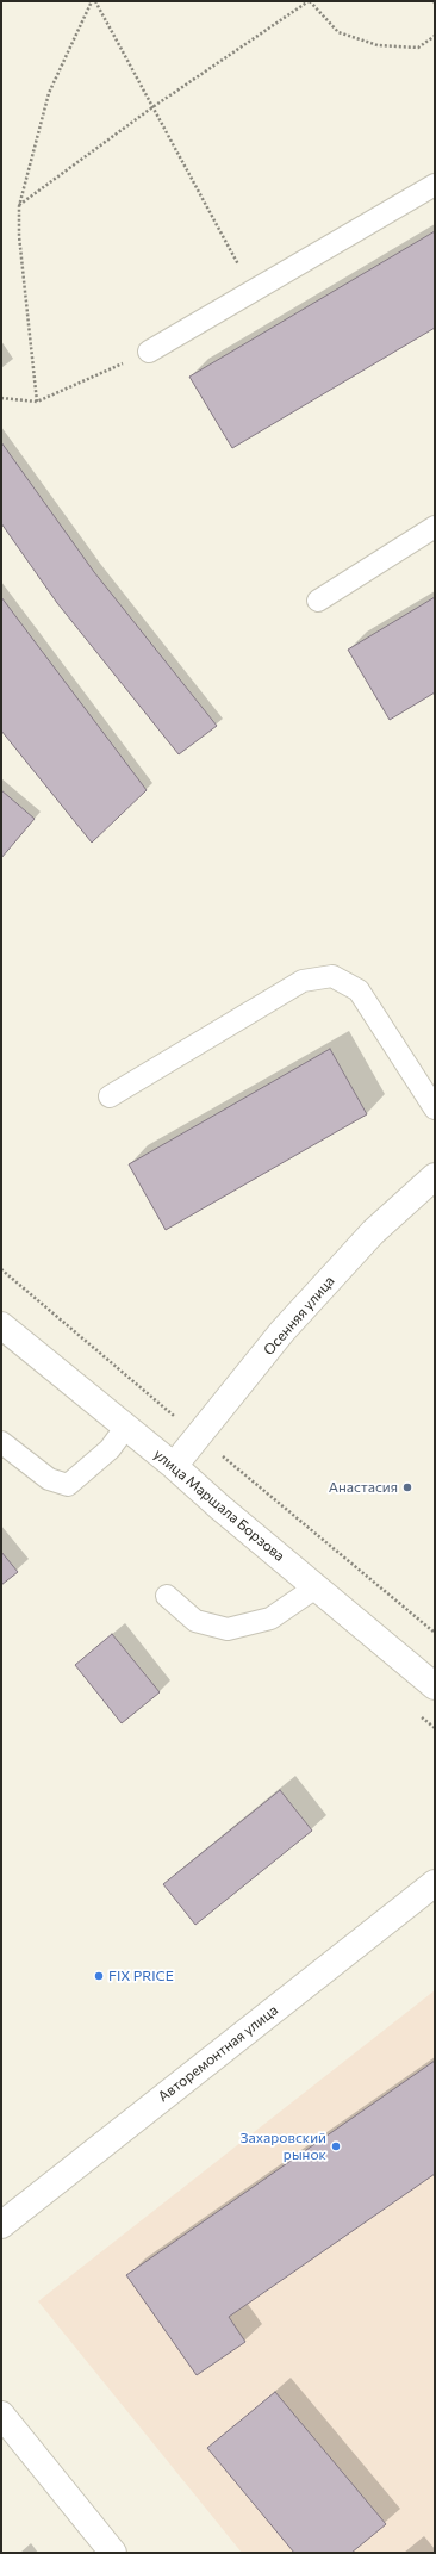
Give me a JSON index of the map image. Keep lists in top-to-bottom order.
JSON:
{
  "streets": {
    "street": ["Осенняя улица", "улица Маршала Борзова", "Авторемонтная улица"]
  },
  "crossings": [
    ["Осенняя улица", "улица Маршала Борзова"]
  ],
  "places": ["Анастасия", "FIX PRICE", "Захаровский рынок"]
}
